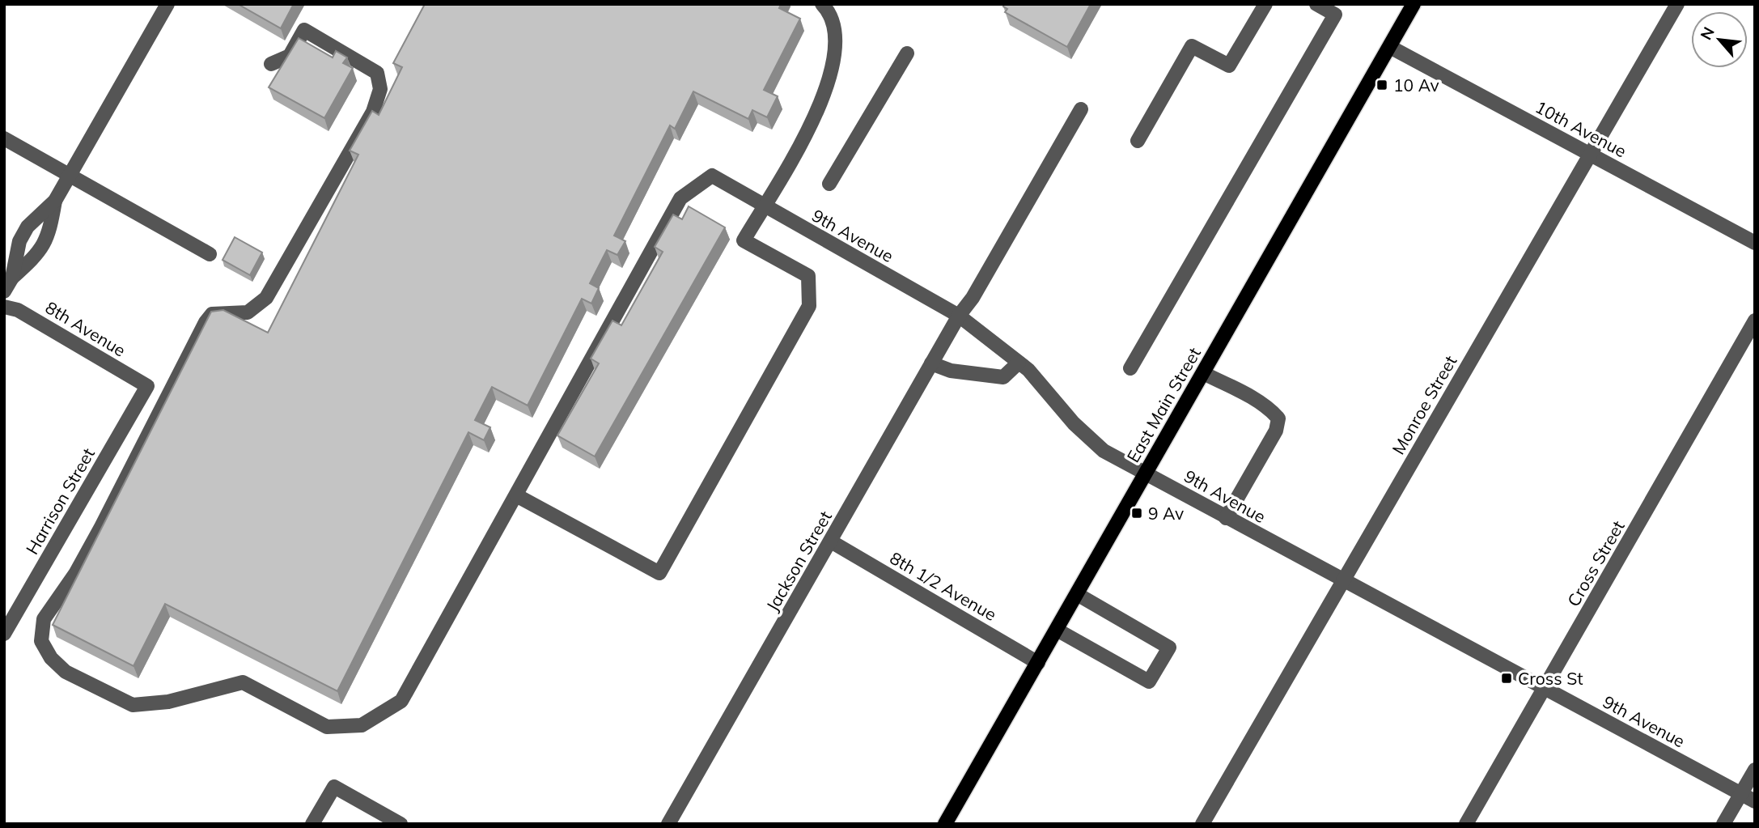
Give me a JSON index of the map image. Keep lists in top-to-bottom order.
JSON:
{
  "streets": {
    "main road": ["East Main Street"],
    "street": [
      "10th Avenue",
      "9th Avenue",
      "8th Avenue",
      "Monroe Street",
      "Harrison Street",
      "Jackson Street",
      "Cross Street",
      "8th 1/2 Avenue"
    ]
  },
  "crossings": [
    ["10th Avenue", "East Main Street"],
    ["10th Avenue", "Monroe Street"],
    ["9th Avenue", "East Main Street"],
    ["9th Avenue", "Monroe Street"],
    ["9th Avenue", "Jackson Street"],
    ["9th Avenue", "Cross Street"],
    ["8th Avenue", "Harrison Street"],
    ["East Main Street", "8th 1/2 Avenue"],
    ["Jackson Street", "8th 1/2 Avenue"]
  ],
  "places": {
    "transit": ["10 Av", "9 Av", "Cross St"]
  },
  "north": "top left"
}
